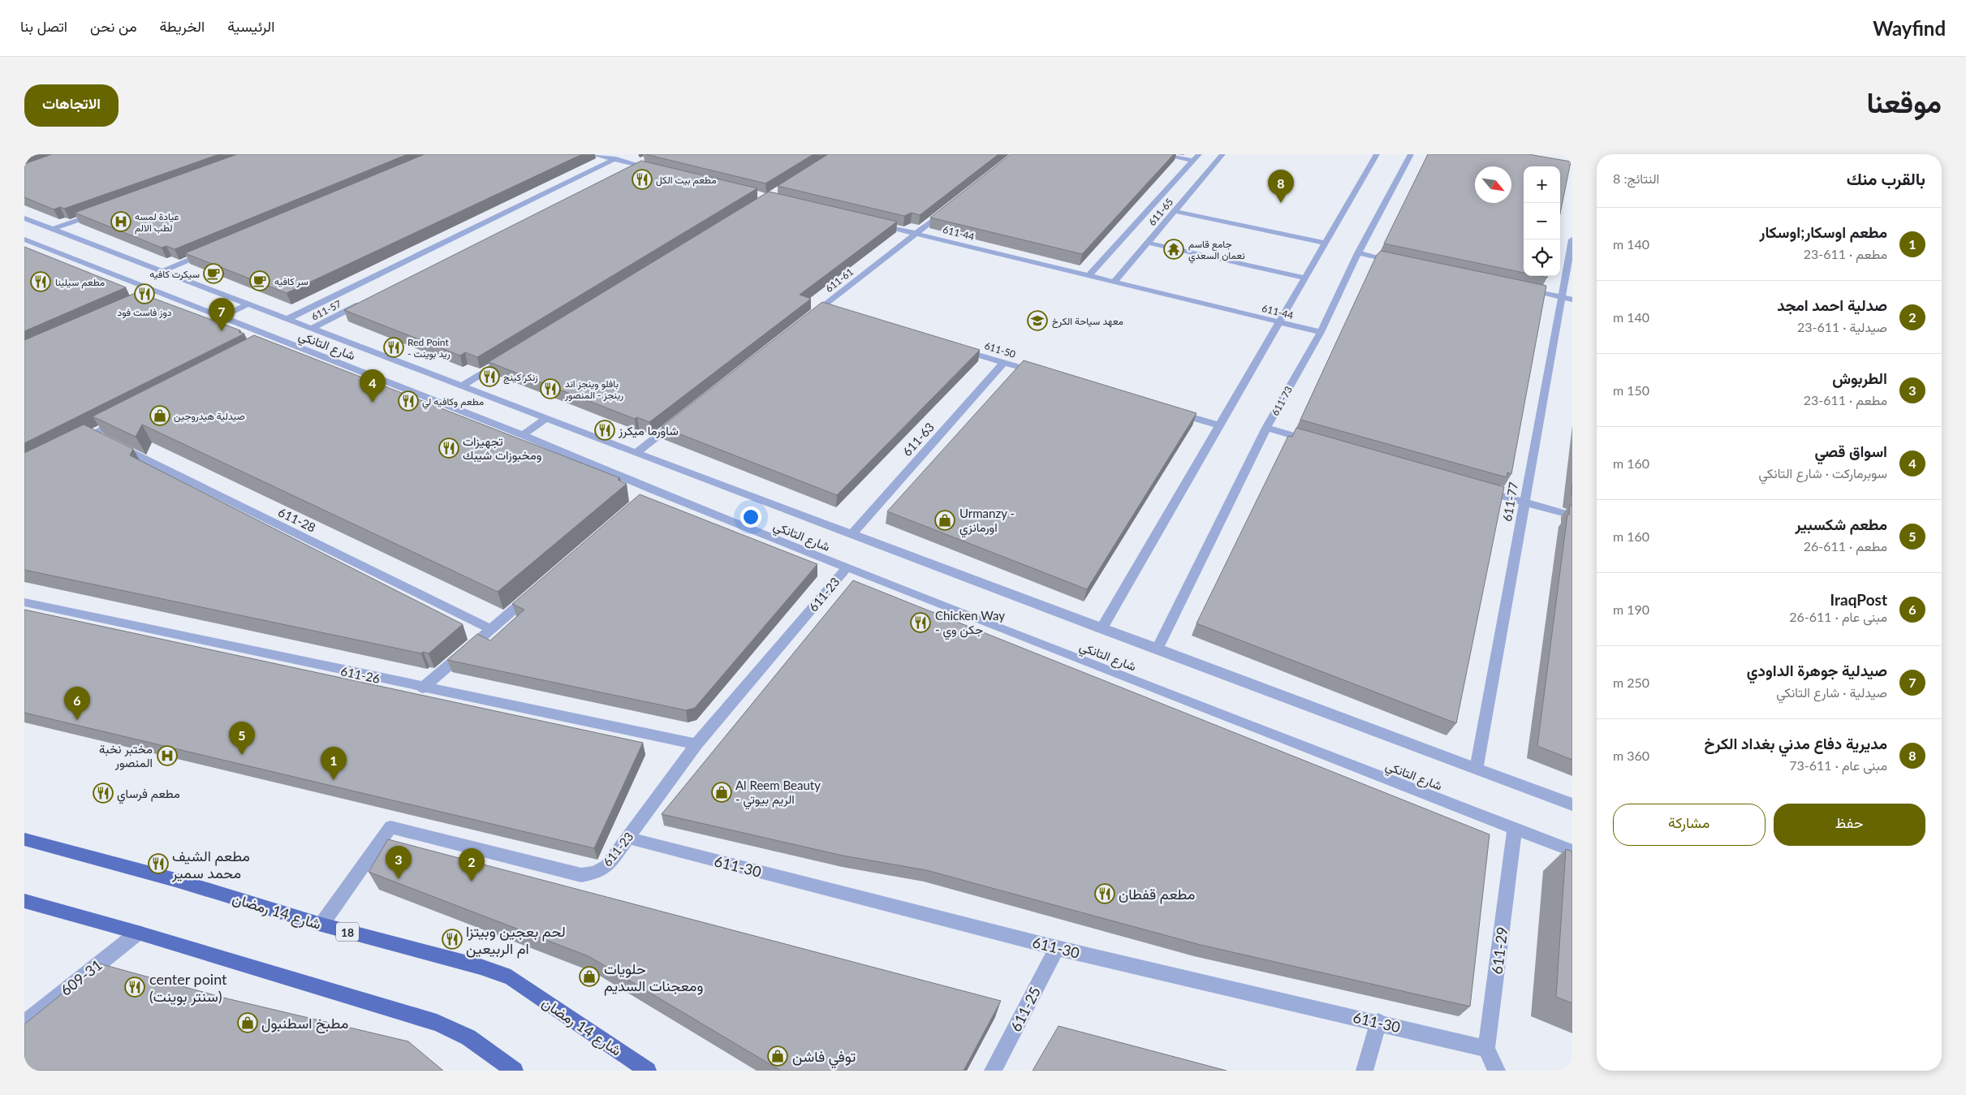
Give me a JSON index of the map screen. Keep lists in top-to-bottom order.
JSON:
{
  "streets": {
    "main road": ["شارع 14 رمضان", "18"],
    "street": [
      "611-65",
      "611-44",
      "611-61",
      "611-57",
      "شارع التانكي",
      "611-50",
      "611-73",
      "611-63",
      "611-77",
      "611-28",
      "611-23",
      "611-26",
      "611-30",
      "611-29",
      "609-31",
      "611-25"
    ]
  },
  "crossings": [
    ["611-65", "611-44"],
    ["611-44", "611-61"],
    ["611-44", "611-73"],
    ["611-57", "شارع التانكي"],
    ["شارع التانكي", "611-73"],
    ["شارع التانكي", "611-63"],
    ["شارع التانكي", "611-77"],
    ["شارع التانكي", "611-23"],
    ["شارع التانكي", "611-29"],
    ["611-50", "611-63"],
    ["611-23", "611-26"],
    ["611-23", "611-30"],
    ["611-23", "شارع 14 رمضان"],
    ["611-30", "611-29"],
    ["611-30", "611-25"]
  ],
  "places": {
    "restaurant": [
      "مطعم بيت الكل",
      "مطعم سيلينا",
      "دوز فاست فود",
      "Red Point - ريد بوينت",
      "زنكر كينج",
      "بافلو وينجز اند رينجز - المنصور",
      "مطعم وكافيه لي",
      "شاورما ميكرز",
      "تجهيزات ومخبوزات شيبك",
      "Chicken Way - جكن وي",
      "مطعم فرساي",
      "مطعم الشيف محمد سمير",
      "مطعم قفطان",
      "لحم بعجين وبيتزا ام الربيعين",
      "center point (سنتر بوينت)"
    ],
    "hospital": ["عيادة لمسه لطب الالم", "مختبر نخبة المنصور"],
    "temple": ["جامع قاسم نعمان السعدي"],
    "cafe": ["سيكرت كافيه", "سر كافيه"],
    "school or university": ["معهد سياحة الكرخ"],
    "shop": [
      "صيدلية هيدروجين",
      "Urmanzy - اورمانزي",
      "Al Reem Beauty - الريم بيوتي",
      "حلويات ومعجنات السديم",
      "مطبخ اسطنبول",
      "توفي فاشن"
    ]
  },
  "north": "bottom right",
  "page": {
    "header": "Wayfind",
    "nav": [
      "الرئيسية",
      "الخريطة",
      "من نحن",
      "اتصل بنا"
    ],
    "title": "موقعنا",
    "buttons": [
      "الاتجاهات",
      ["حفظ", "مشاركة"]
    ],
    "heading": ["بالقرب منك", "النتائج: 8"],
    "map_buttons": ["+", "−"],
    "pins": [
      "8",
      "7",
      "4",
      "6",
      "5",
      "1",
      "3",
      "2"
    ],
    "list": [
      {
        "mark": "1",
        "name": "مطعم اوسكار;اوسكار",
        "note": "مطعم · 611-23",
        "value": "140 m"
      },
      {
        "mark": "2",
        "name": "صدلية احمد امجد",
        "note": "صيدلية · 611-23",
        "value": "140 m"
      },
      {
        "mark": "3",
        "name": "الطربوش",
        "note": "مطعم · 611-23",
        "value": "150 m"
      },
      {
        "mark": "4",
        "name": "اسواق قصي",
        "note": "سوبرماركت · شارع التانكي",
        "value": "160 m"
      },
      {
        "mark": "5",
        "name": "مطعم شكسبير",
        "note": "مطعم · 611-26",
        "value": "160 m"
      },
      {
        "mark": "6",
        "name": "IraqPost",
        "note": "مبنى عام · 611-26",
        "value": "190 m"
      },
      {
        "mark": "7",
        "name": "صيدلية جوهرة الداودي",
        "note": "صيدلية · شارع التانكي",
        "value": "250 m"
      },
      {
        "mark": "8",
        "name": "مديرية دفاع مدني بغداد الكرخ",
        "note": "مبنى عام · 611-73",
        "value": "360 m"
      }
    ]
  }
}
